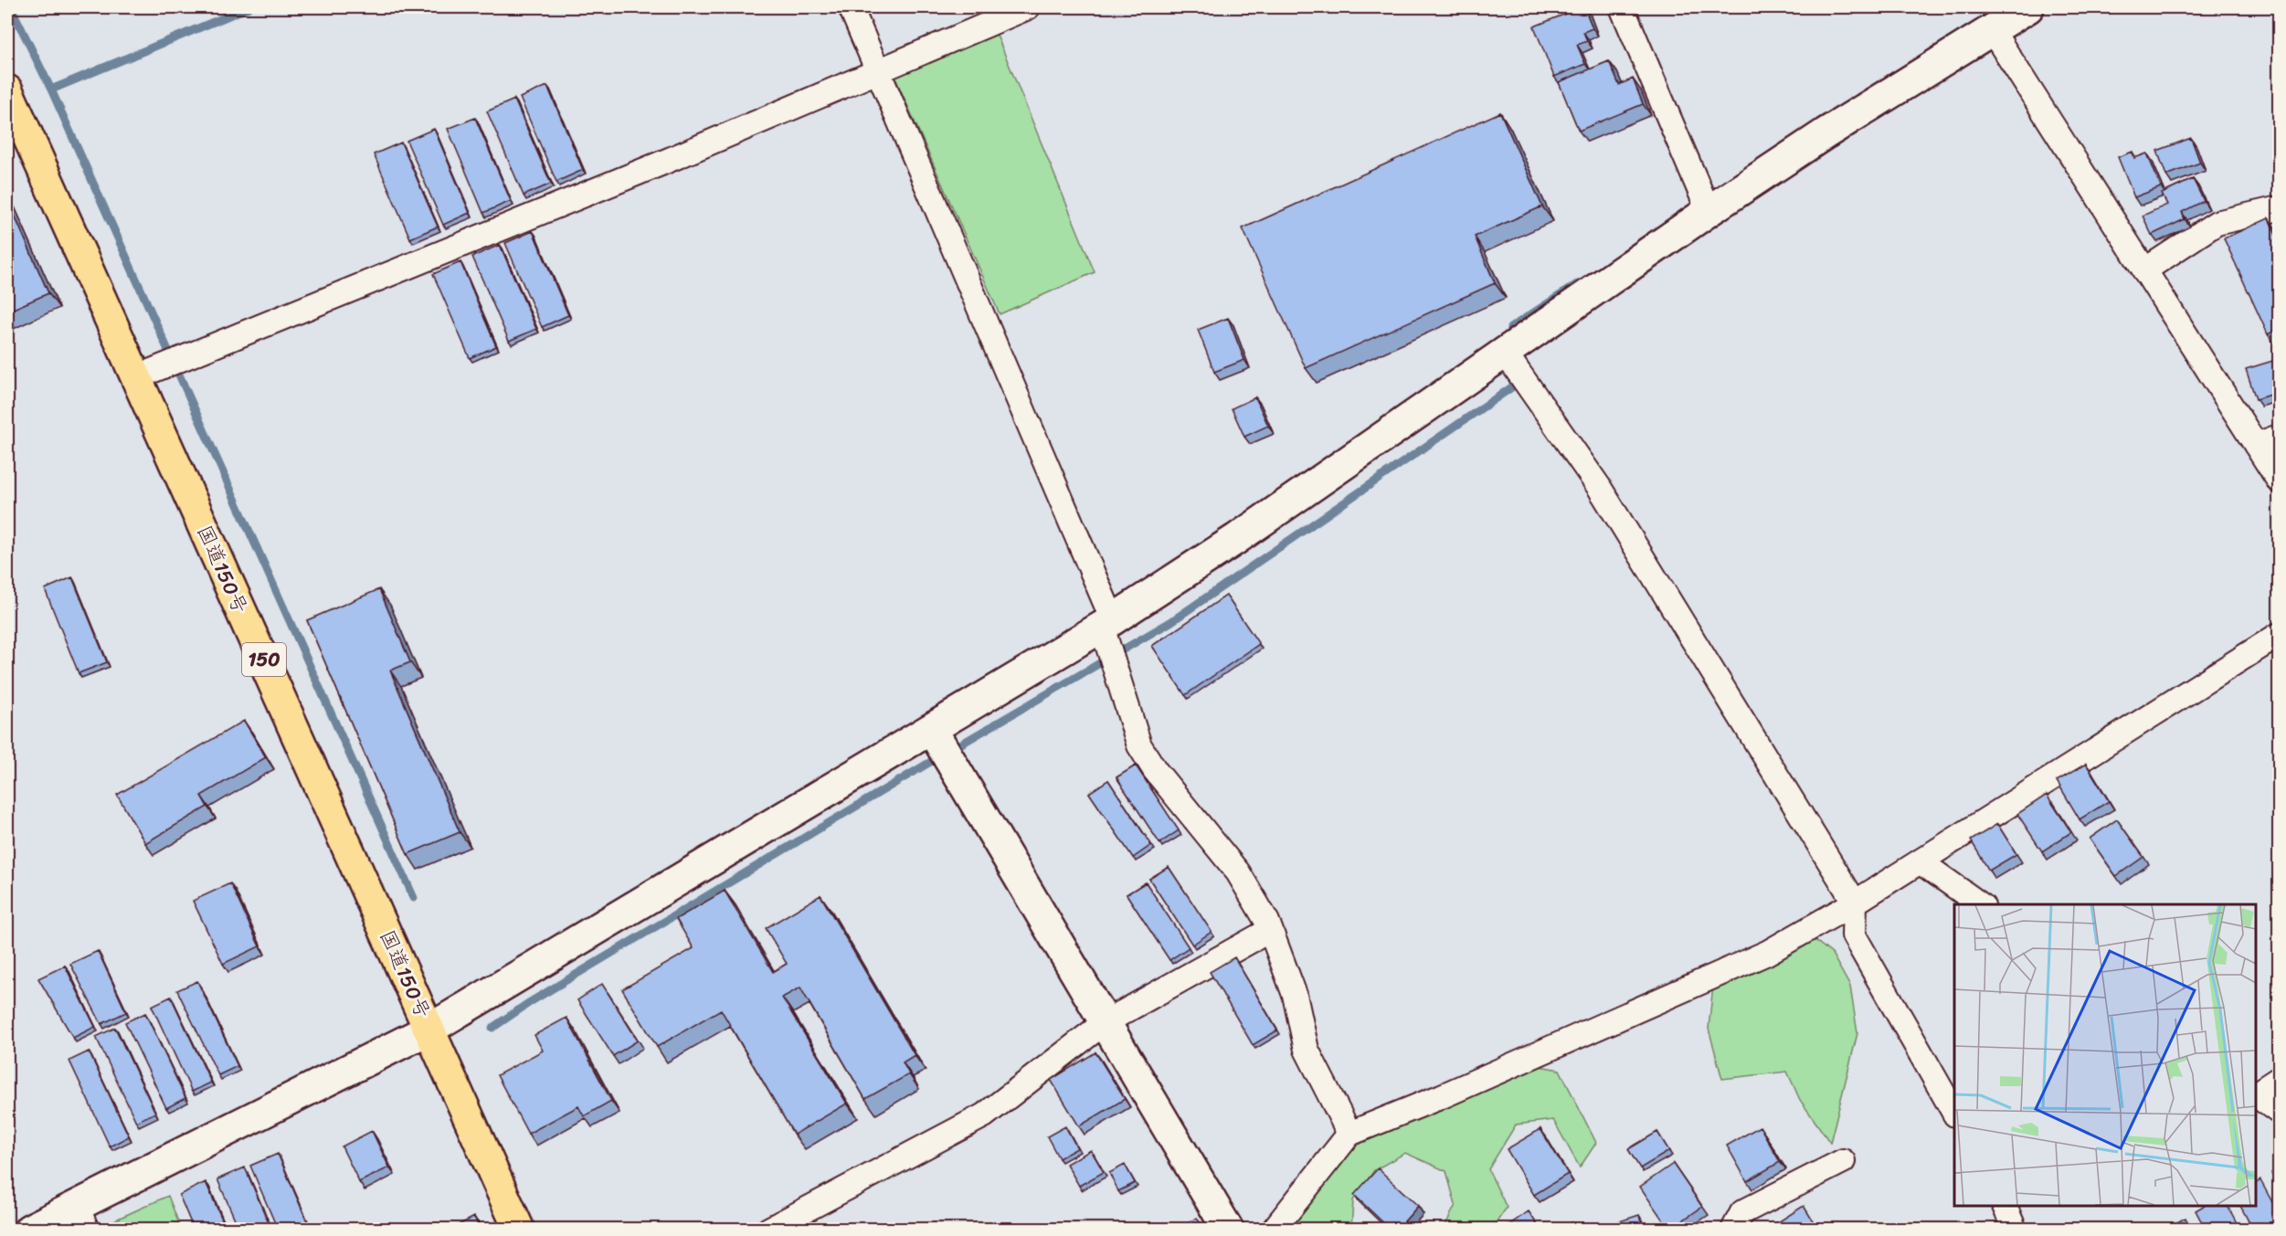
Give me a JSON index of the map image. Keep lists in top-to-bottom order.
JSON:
{
  "streets": {
    "highway": ["国道150号", "150"]
  }
}
